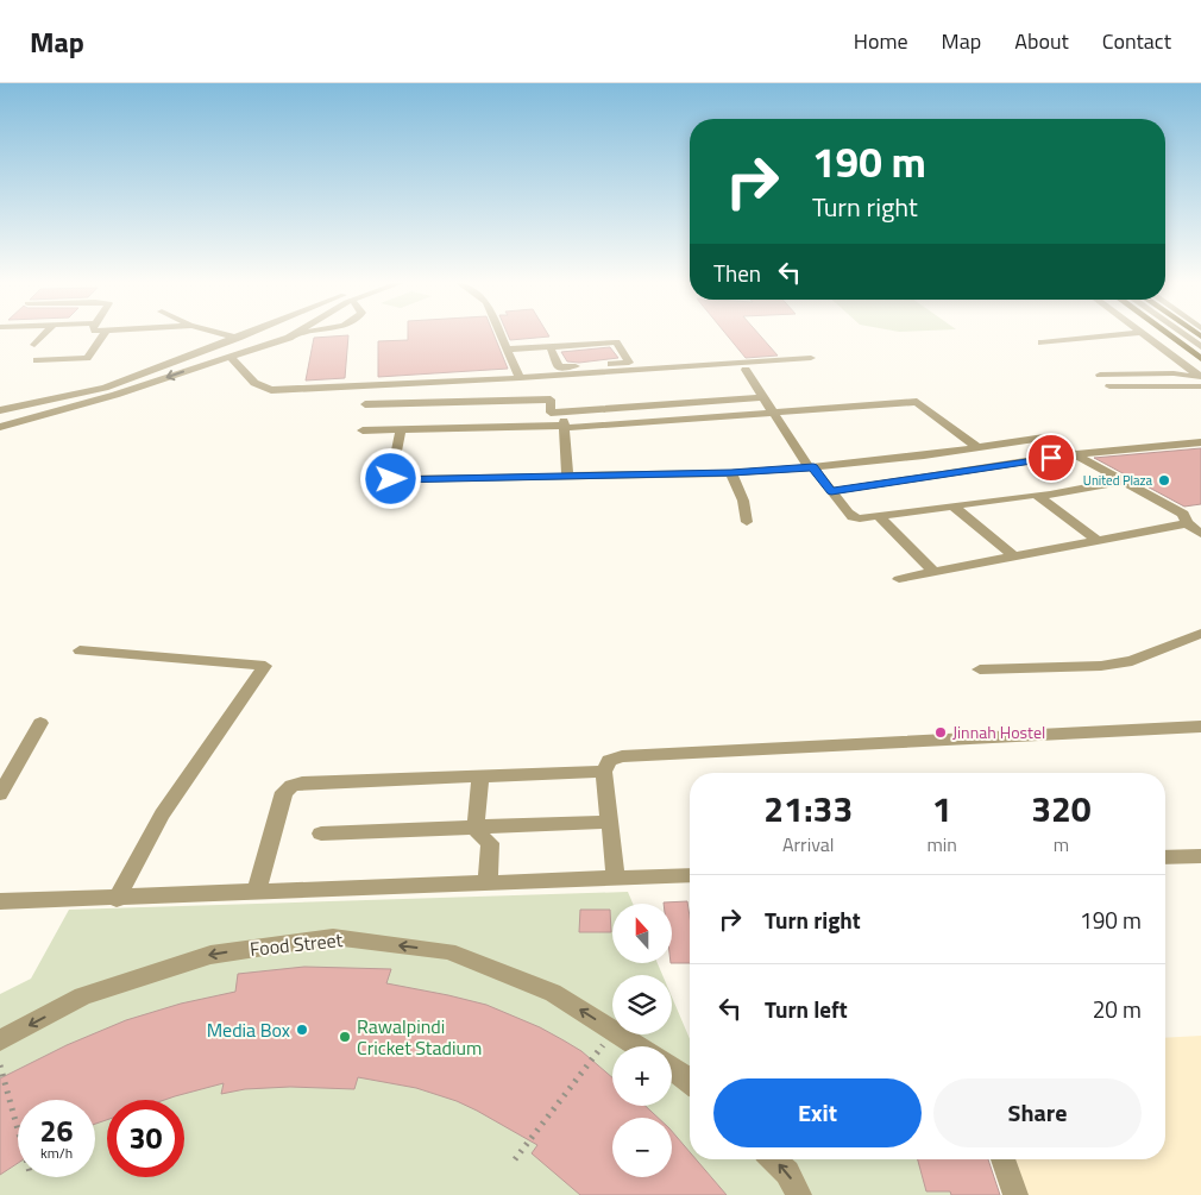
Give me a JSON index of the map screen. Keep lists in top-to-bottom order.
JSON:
{
  "streets": {
    "street": ["Food Street"]
  },
  "places": [
    "United Plaza",
    "Jinnah Hostel",
    "Media Box",
    "Rawalpindi Cricket Stadium"
  ],
  "north": "top",
  "page": {
    "header": "Map",
    "nav": [
      "Home",
      "Map",
      "About",
      "Contact"
    ],
    "turn": ["190 m", "Turn right"],
    "then": "Then",
    "eta": [
      "21:33",
      "Arrival",
      "1",
      "min",
      "320",
      "m"
    ],
    "list": [
      {
        "name": "Turn right",
        "value": "190 m"
      },
      {
        "name": "Turn left",
        "value": "20 m"
      }
    ],
    "map_buttons": ["+", "−"],
    "buttons": ["Exit", "Share"],
    "speed": "26 km/h",
    "limit": "30"
  }
}
